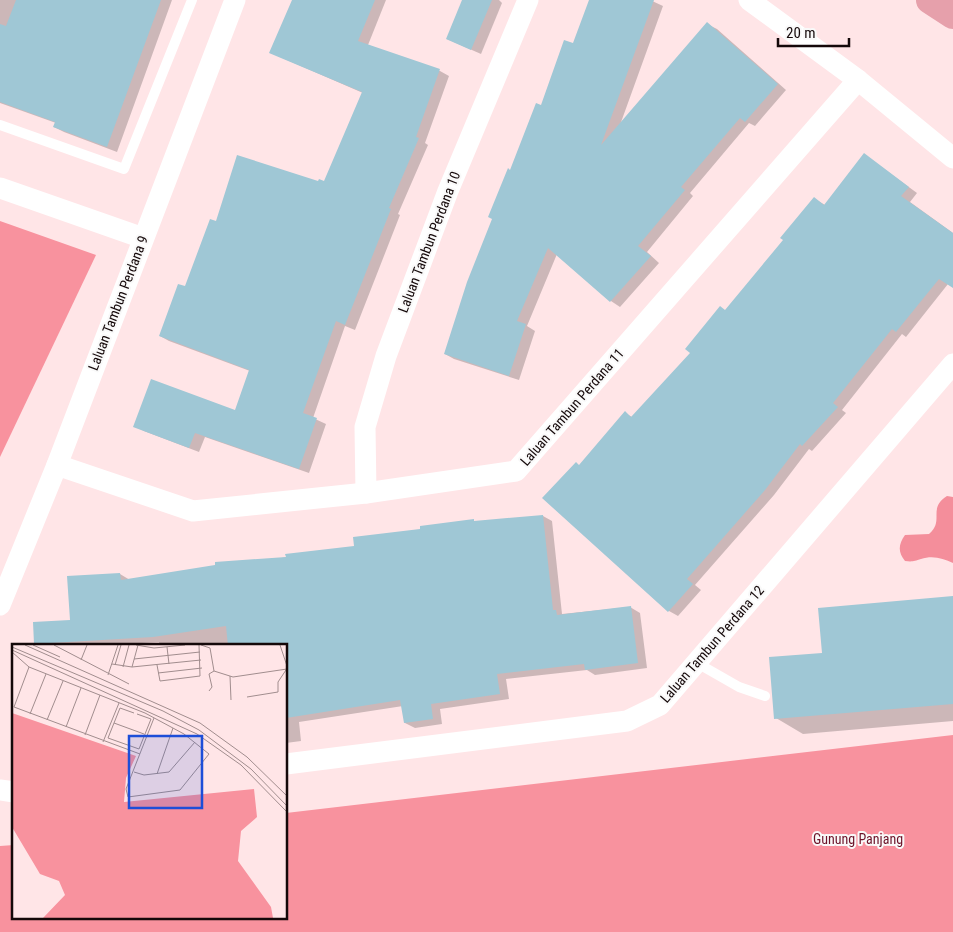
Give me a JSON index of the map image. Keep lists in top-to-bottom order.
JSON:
{
  "streets": {
    "street": [
      "Laluan Tambun Perdana 10",
      "Laluan Tambun Perdana 9",
      "Laluan Tambun Perdana 11",
      "Laluan Tambun Perdana 12"
    ]
  },
  "crossings": [
    ["Laluan Tambun Perdana 10", "Laluan Tambun Perdana 11"],
    ["Laluan Tambun Perdana 9", "Laluan Tambun Perdana 11"]
  ],
  "parks": ["Gunung Panjang"],
  "scale_bar": "20 m"
}
